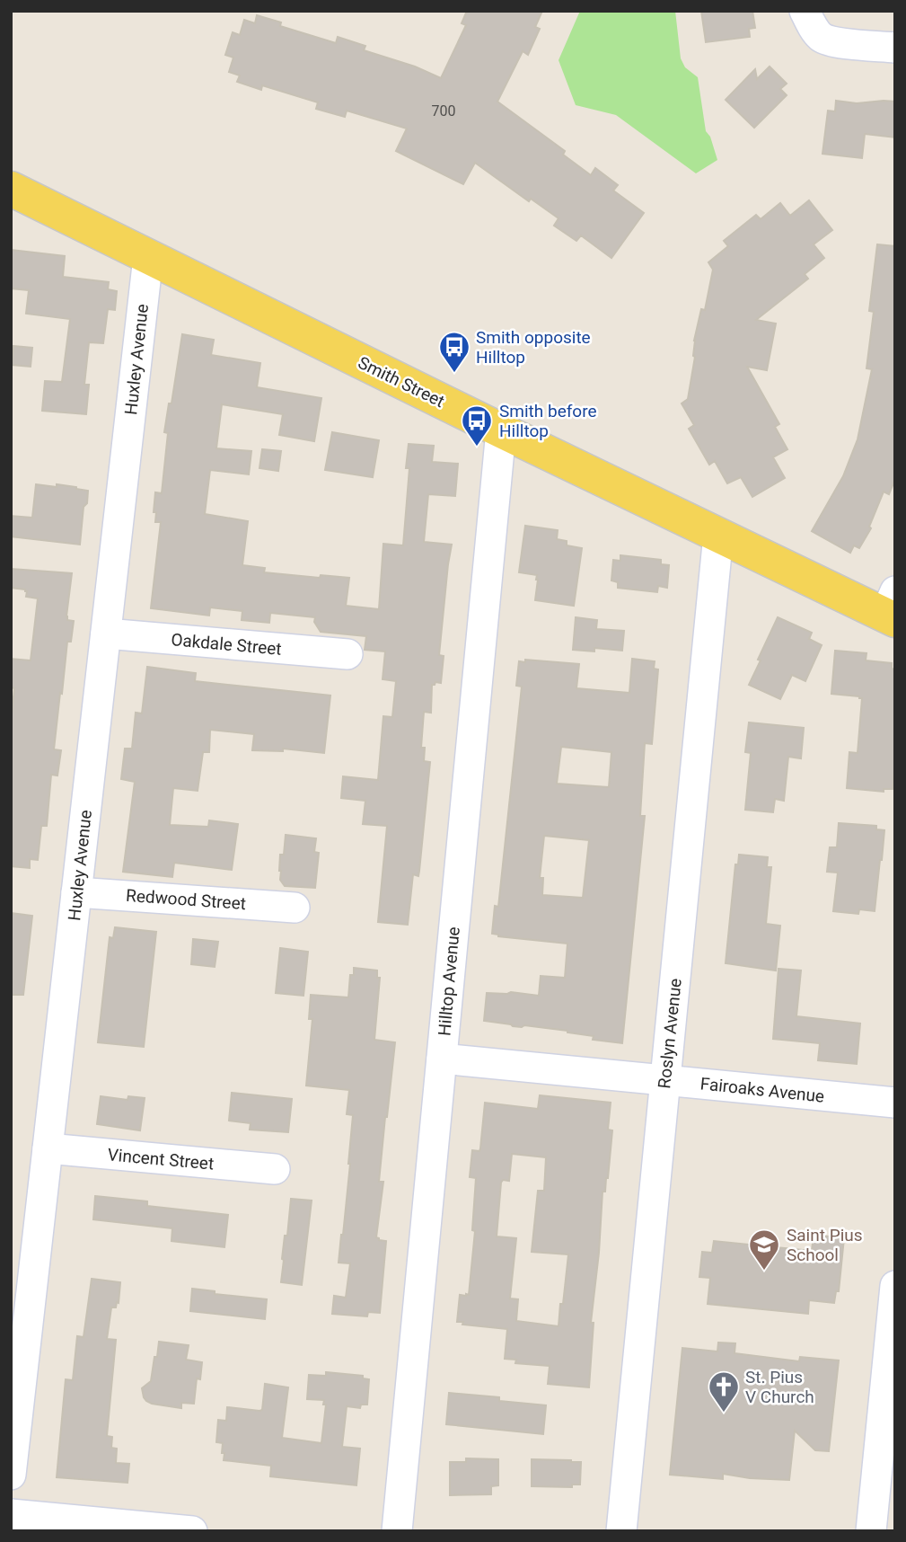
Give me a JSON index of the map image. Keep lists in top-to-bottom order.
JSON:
{
  "streets": {
    "main road": ["Smith Street"],
    "street": [
      "Huxley Avenue",
      "Oakdale Street",
      "Redwood Street",
      "Hilltop Avenue",
      "Roslyn Avenue",
      "Fairoaks Avenue",
      "Vincent Street"
    ]
  },
  "crossings": [
    ["Huxley Avenue", "Smith Street"],
    ["Huxley Avenue", "Oakdale Street"],
    ["Huxley Avenue", "Redwood Street"],
    ["Huxley Avenue", "Vincent Street"],
    ["Smith Street", "Hilltop Avenue"],
    ["Smith Street", "Roslyn Avenue"],
    ["Hilltop Avenue", "Fairoaks Avenue"],
    ["Roslyn Avenue", "Fairoaks Avenue"]
  ],
  "places": {
    "bus stop": ["Smith opposite Hilltop", "Smith before Hilltop"],
    "school or university": ["Saint Pius School"],
    "church": ["St. Pius V Church"]
  },
  "house_numbers": ["700"]
}
